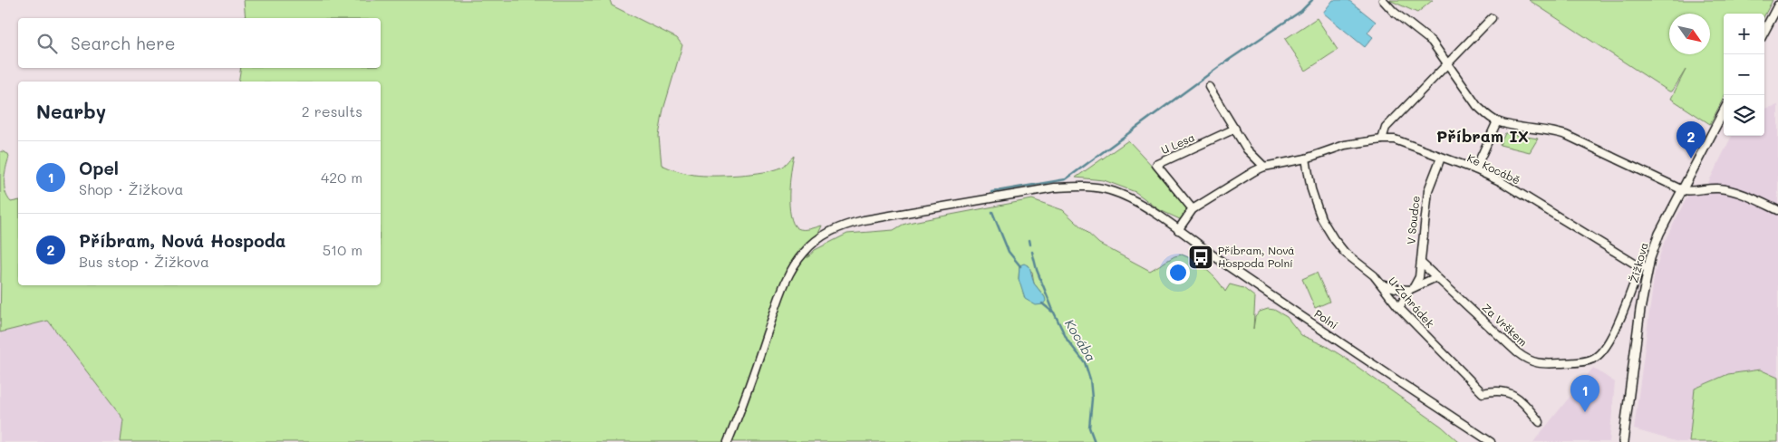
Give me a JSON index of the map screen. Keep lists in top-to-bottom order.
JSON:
{
  "streets": {
    "street": [
      "U Lesa",
      "Ke Kocábě",
      "V Soudce",
      "Žižkova",
      "U Zahrádek",
      "Polní",
      "Za Vrškem"
    ]
  },
  "crossings": [
    ["U Lesa", "Ke Kocábě"],
    ["Ke Kocábě", "V Soudce"],
    ["Ke Kocábě", "Žižkova"],
    ["Ke Kocábě", "U Zahrádek"],
    ["Ke Kocábě", "Polní"],
    ["Ke Kocábě", "Za Vrškem"],
    ["V Soudce", "U Zahrádek"],
    ["V Soudce", "Za Vrškem"],
    ["Žižkova", "Za Vrškem"]
  ],
  "districts": ["Příbram IX"],
  "water": ["Kocába"],
  "places": {
    "bus stop": ["Příbram, Nová Hospoda Polní"]
  },
  "north": "bottom right",
  "page": {
    "map_buttons": ["+", "−"],
    "search": "Search here",
    "heading": ["Nearby", "2 results"],
    "pins": ["2", "1"],
    "list": [
      {
        "mark": "1",
        "name": "Opel",
        "note": "Shop · Žižkova",
        "value": "420 m"
      },
      {
        "mark": "2",
        "name": "Příbram, Nová Hospoda",
        "note": "Bus stop · Žižkova",
        "value": "510 m"
      }
    ]
  }
}
